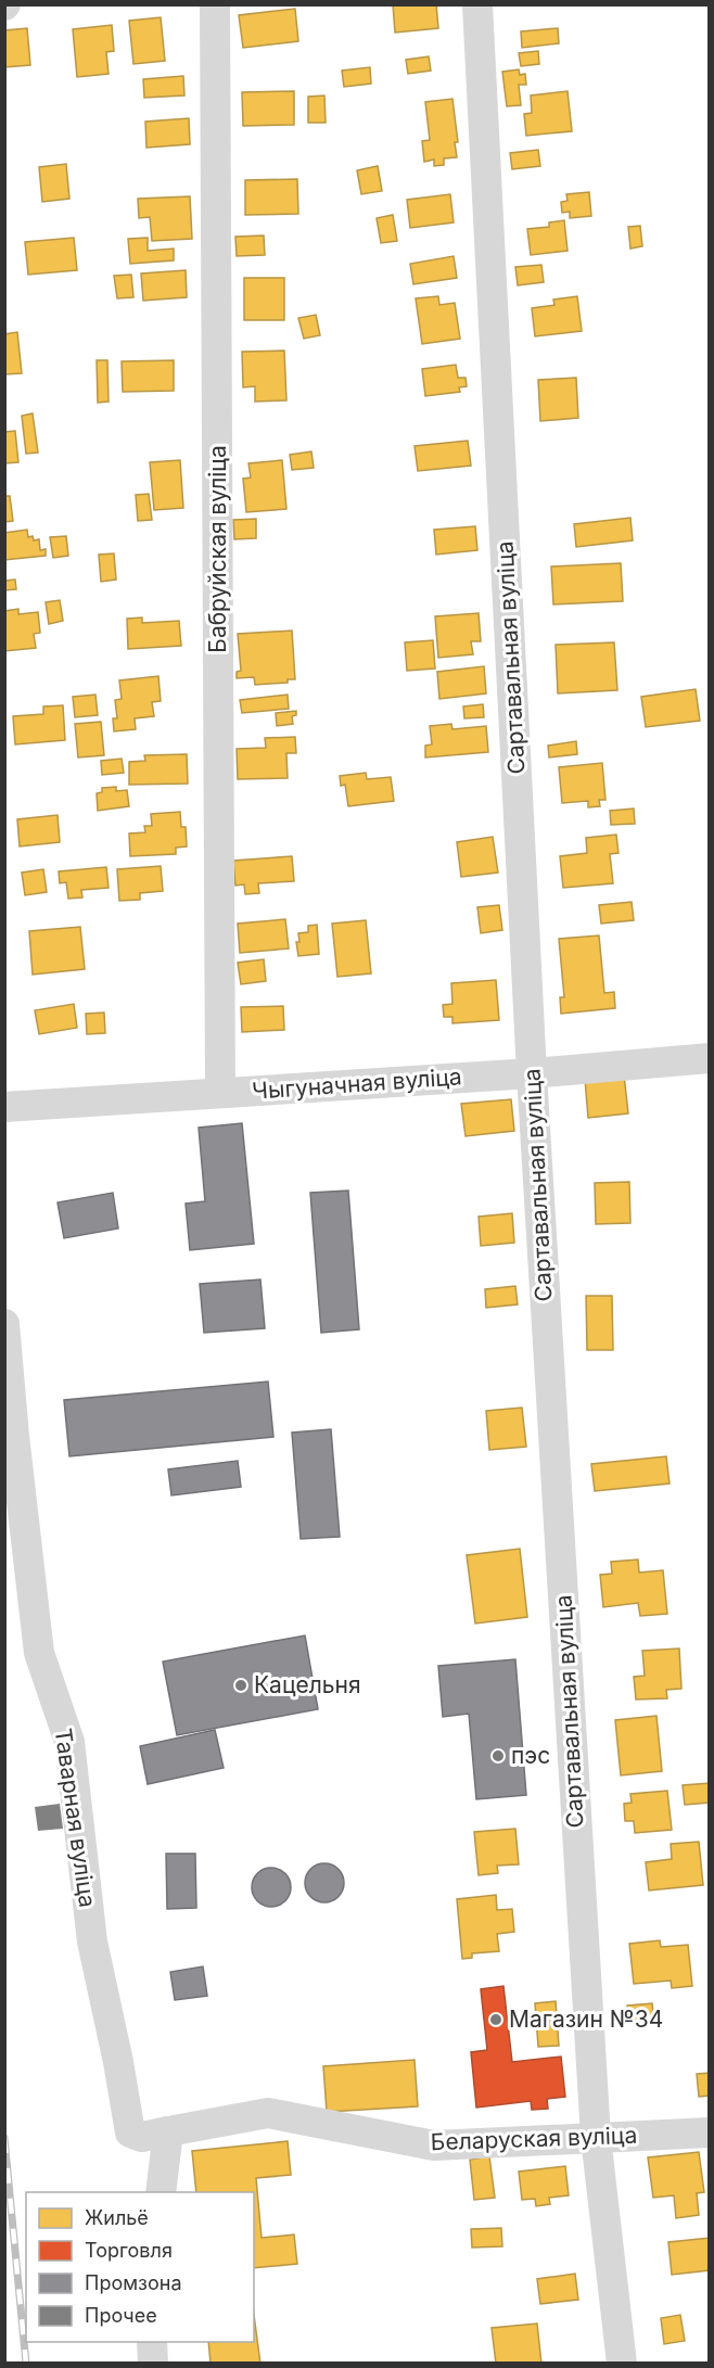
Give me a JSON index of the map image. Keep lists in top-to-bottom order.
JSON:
{
  "streets": {
    "street": [
      "Бабруйская вуліца",
      "Сартавальная вуліца",
      "Чыгуначная вуліца",
      "Таварная вуліца",
      "Беларуская вуліца"
    ]
  },
  "crossings": [
    ["Бабруйская вуліца", "Чыгуначная вуліца"],
    ["Сартавальная вуліца", "Чыгуначная вуліца"],
    ["Сартавальная вуліца", "Беларуская вуліца"],
    ["Таварная вуліца", "Беларуская вуліца"]
  ],
  "places": ["Кацельня", "пэс", "Магазин №34"],
  "legend": [
    "Жильё",
    "Торговля",
    "Промзона",
    "Прочее"
  ]
}
